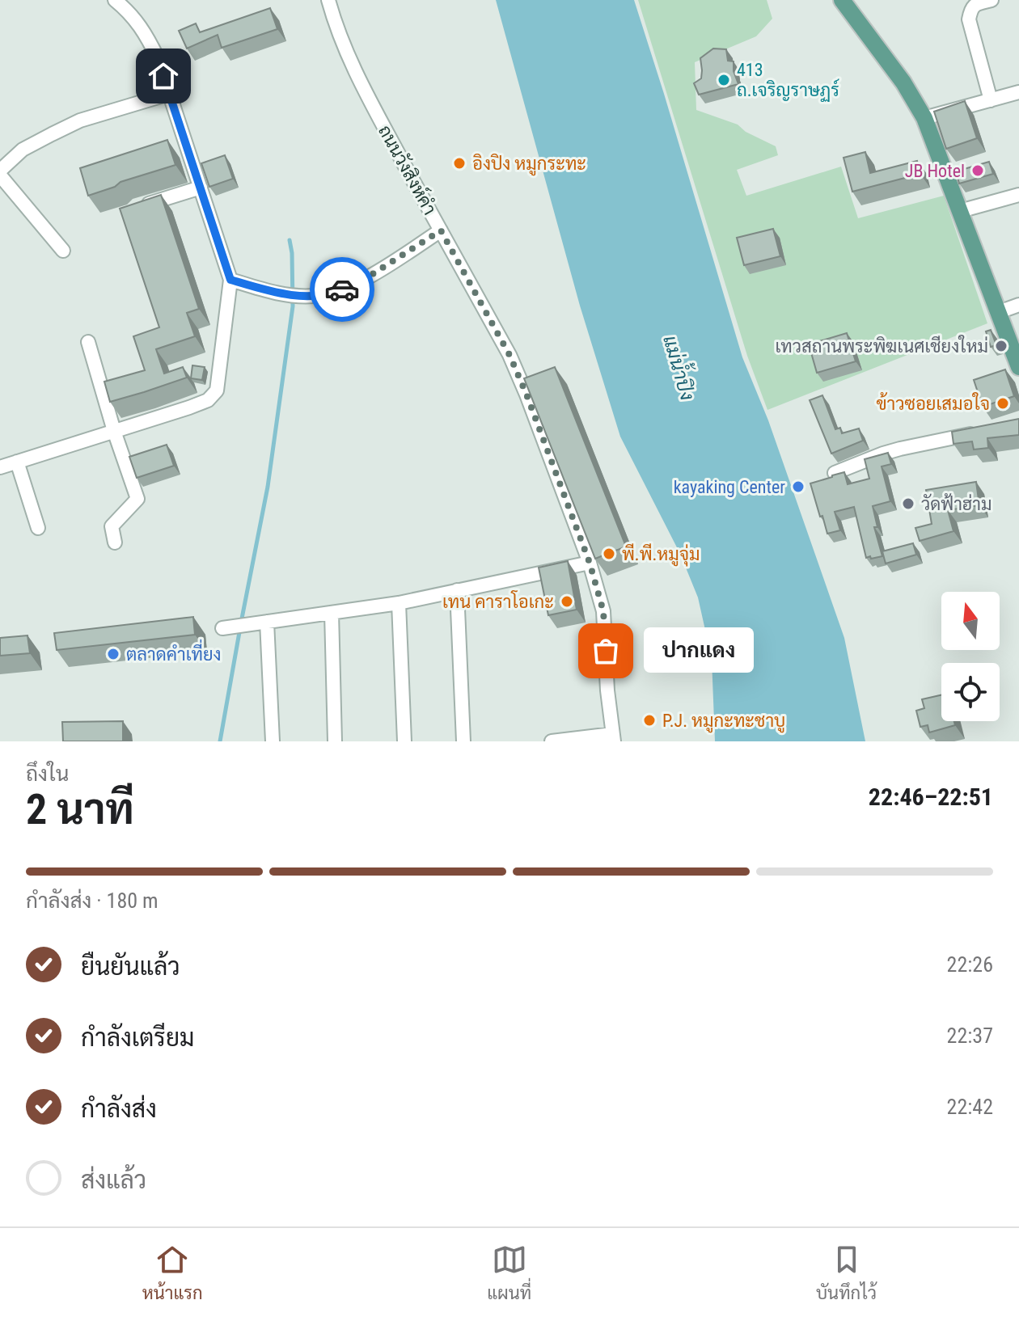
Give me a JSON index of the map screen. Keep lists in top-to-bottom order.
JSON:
{
  "streets": {
    "street": ["ถนนวังสิงห์คำ"]
  },
  "water": ["แม่น้ำปิง"],
  "places": [
    "413 ถ.เจริญราษฏร์",
    "อิงปิง หมูกระทะ",
    "JB Hotel",
    "เทวสถานพระพิฆเนศเชียงใหม่",
    "ข้าวซอยเสมอใจ",
    "kayaking Center",
    "วัดฟ้าฮ่าม",
    "พี.พี.หมูจุ่ม",
    "เทน คาราโอเกะ",
    "ปากแดง",
    "ตลาดคำเที่ยง",
    "P.J. หมูกะทะชาบู"
  ],
  "north": "top",
  "page": {
    "bubble": "ปากแดง",
    "heading": ["2 นาที", "ถึงใน", "22:46–22:51"],
    "bar": "กำลังส่ง · 180 m",
    "list": [
      ["ยืนยันแล้ว", "22:26"],
      ["กำลังเตรียม", "22:37"],
      ["กำลังส่ง", "22:42"],
      "ส่งแล้ว"
    ],
    "tabs": ["หน้าแรก", "แผนที่", "บันทึกไว้"]
  }
}
